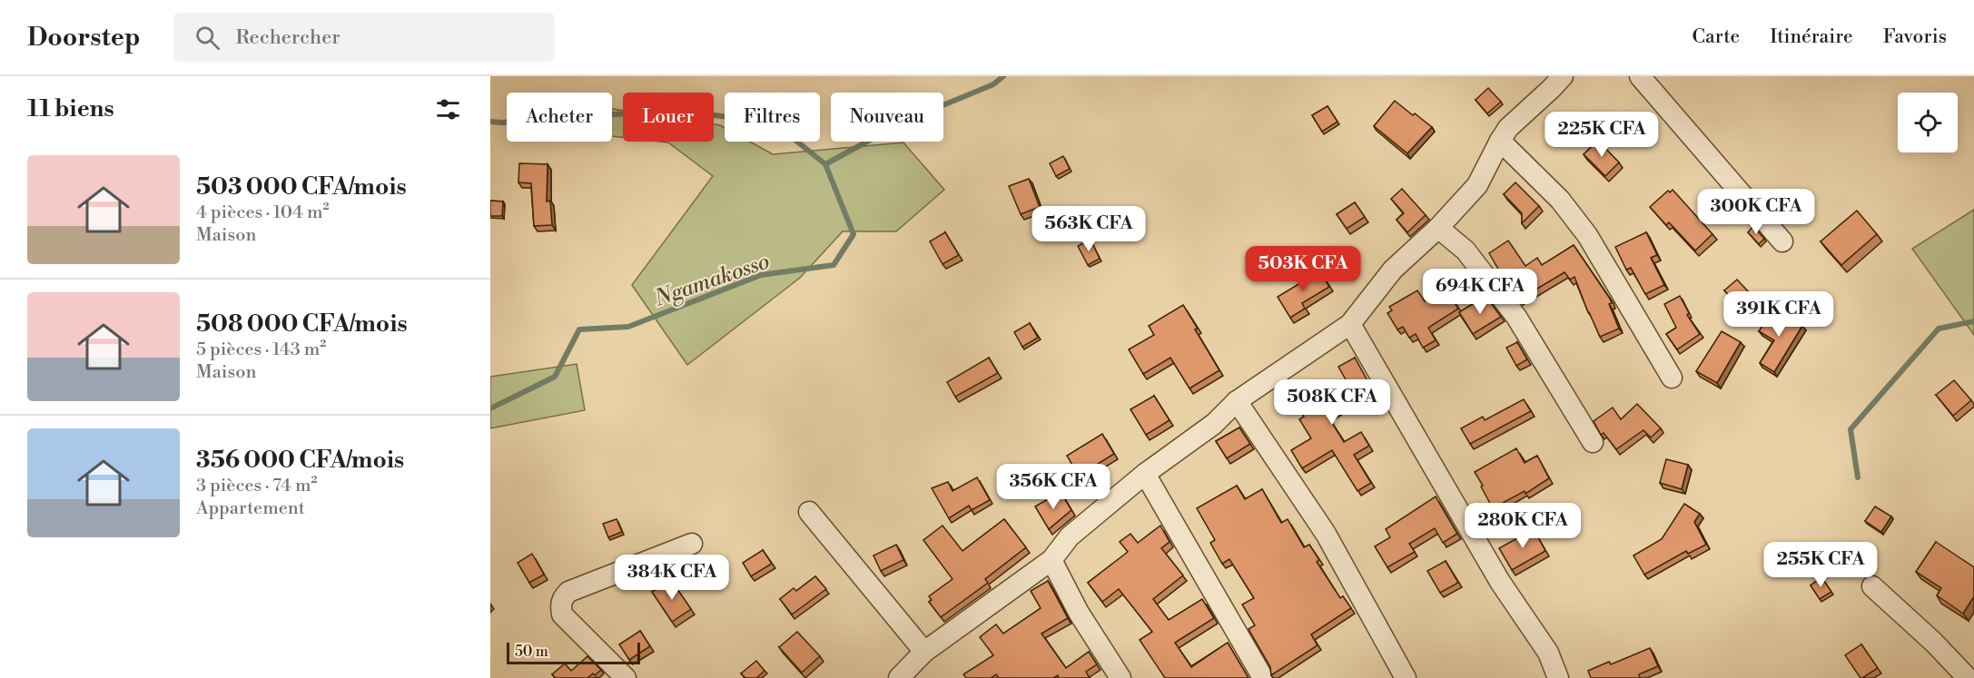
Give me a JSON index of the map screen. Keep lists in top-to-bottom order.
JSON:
{
  "water": ["Ngamakosso"],
  "scale_bar": "50 m",
  "page": {
    "header": "Doorstep",
    "search": "Rechercher",
    "nav": ["Carte", "Itinéraire", "Favoris"],
    "heading": "11 biens",
    "chip": [
      "Acheter",
      "Louer",
      "Filtres",
      "Nouveau"
    ],
    "price": [
      "225K CFA",
      "300K CFA",
      "563K CFA",
      "503K CFA",
      "694K CFA",
      "391K CFA",
      "508K CFA",
      "356K CFA",
      "280K CFA",
      "255K CFA",
      "384K CFA"
    ],
    "list": [
      {
        "name": "503 000 CFA/mois",
        "note": "4 pièces · 104 m² · Maison"
      },
      {
        "name": "508 000 CFA/mois",
        "note": "5 pièces · 143 m² · Maison"
      },
      {
        "name": "356 000 CFA/mois",
        "note": "3 pièces · 74 m² · Appartement"
      }
    ],
    "scale": "50 m"
  }
}
